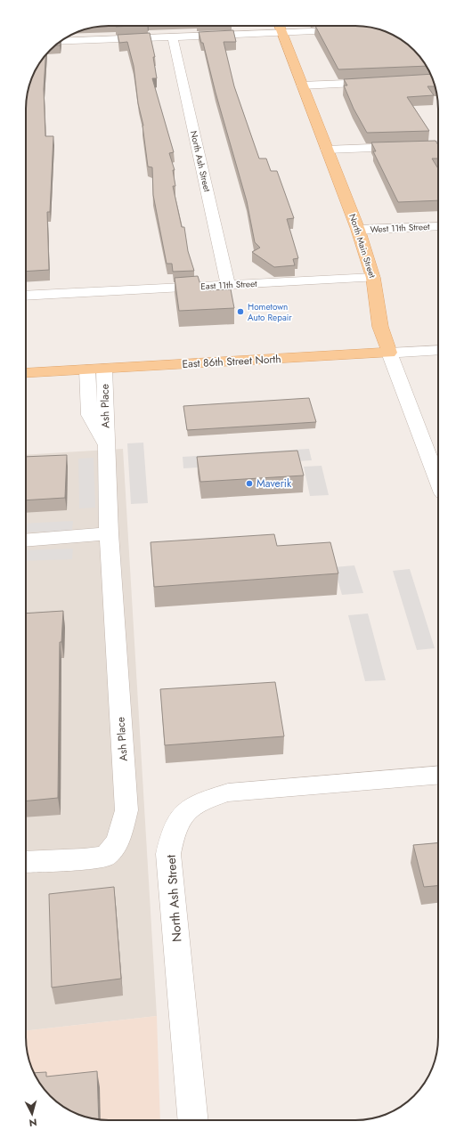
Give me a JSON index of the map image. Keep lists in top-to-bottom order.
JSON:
{
  "streets": {
    "main road": ["North Main Street", "East 86th Street North"],
    "street": [
      "North Ash Street",
      "West 11th Street",
      "East 11th Street",
      "Ash Place"
    ]
  },
  "crossings": [
    ["North Ash Street", "East 11th Street"],
    ["West 11th Street", "North Main Street"],
    ["North Main Street", "East 11th Street"],
    ["North Main Street", "East 86th Street North"],
    ["East 86th Street North", "Ash Place"]
  ],
  "places": ["Hometown Auto Repair", "Maverik"],
  "north": "bottom"
}
